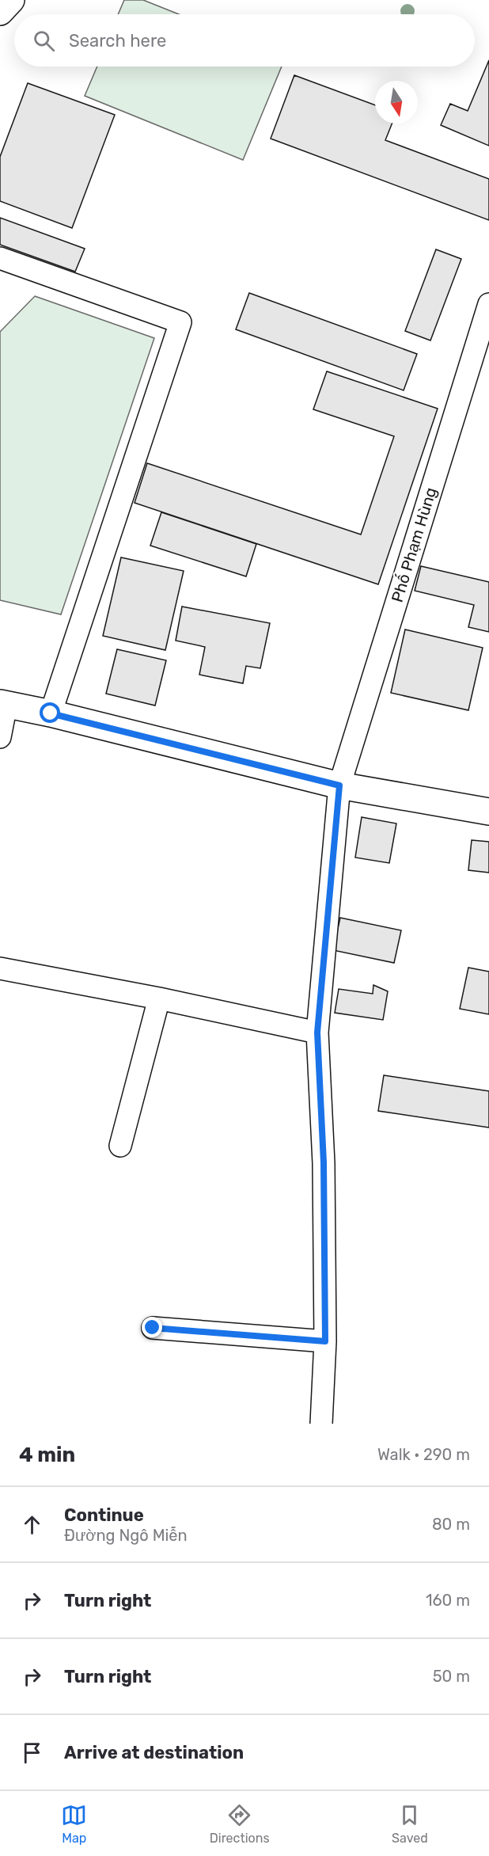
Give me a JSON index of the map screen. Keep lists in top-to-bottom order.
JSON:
{
  "streets": {
    "street": ["Phố Phạm Hùng"]
  },
  "north": "bottom",
  "page": {
    "search": "Search here",
    "heading": ["4 min", "Walk · 290 m"],
    "list": [
      ["Continue", "Đường Ngô Miễn", "80 m"],
      ["Turn right", "160 m"],
      ["Turn right", "50 m"],
      "Arrive at destination"
    ],
    "nav": ["Map", "Directions", "Saved"]
  }
}
